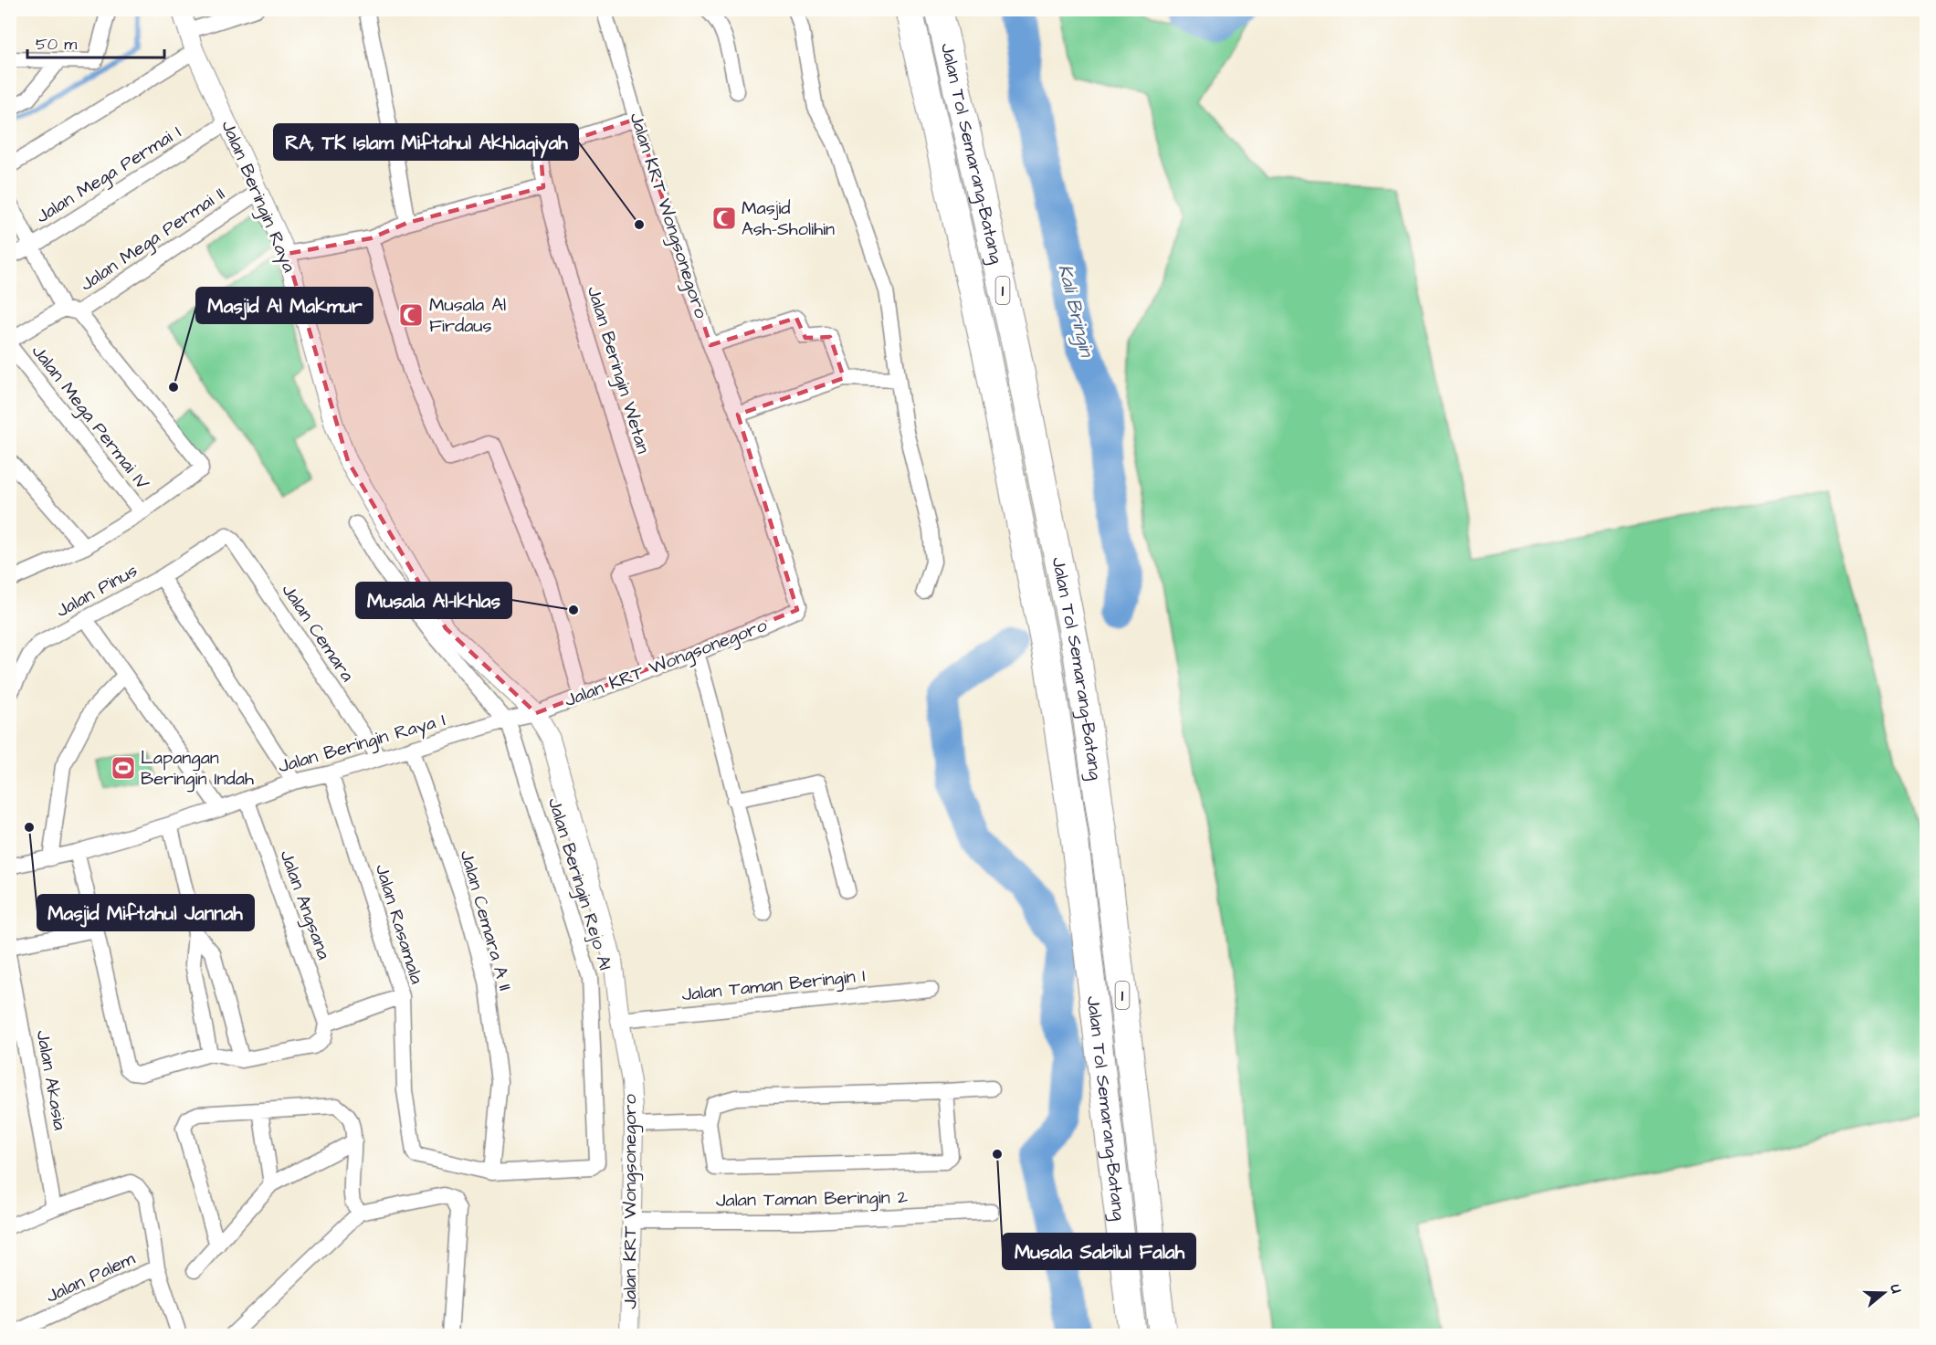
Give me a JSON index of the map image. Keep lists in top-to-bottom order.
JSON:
{
  "streets": {
    "highway": ["Jalan Tol Semarang–Batang", "1"],
    "street": [
      "Jalan Mega Permai I",
      "Jalan Beringin Raya",
      "Jalan KRT Wongsonegoro",
      "Jalan Mega Permai II",
      "Jalan Beringin Wetan",
      "Jalan Mega Permai IV",
      "Jalan Pinus",
      "Jalan Cemara",
      "Jalan Beringin Raya I",
      "Jalan Beringin Rejo AI",
      "Jalan Angsana",
      "Jalan Cemara A II",
      "Jalan Rasamala",
      "Jalan Taman Beringin I",
      "Jalan Akasia",
      "Jalan Taman Beringin 2",
      "Jalan Palem"
    ]
  },
  "crossings": [
    ["Jalan Mega Permai I", "Jalan Beringin Raya"],
    ["Jalan Beringin Raya", "Jalan KRT Wongsonegoro"],
    ["Jalan Beringin Raya", "Jalan Mega Permai II"],
    ["Jalan Beringin Raya", "Jalan Beringin Raya I"],
    ["Jalan KRT Wongsonegoro", "Jalan Beringin Wetan"],
    ["Jalan KRT Wongsonegoro", "Jalan Beringin Raya I"],
    ["Jalan KRT Wongsonegoro", "Jalan Taman Beringin I"],
    ["Jalan KRT Wongsonegoro", "Jalan Taman Beringin 2"],
    ["Jalan Pinus", "Jalan Cemara"],
    ["Jalan Cemara", "Jalan Beringin Raya I"],
    ["Jalan Beringin Raya I", "Jalan Beringin Rejo AI"],
    ["Jalan Beringin Raya I", "Jalan Angsana"],
    ["Jalan Beringin Raya I", "Jalan Cemara A II"],
    ["Jalan Beringin Raya I", "Jalan Rasamala"],
    ["Jalan Beringin Rejo AI", "Jalan Cemara A II"],
    ["Jalan Beringin Rejo AI", "Jalan Rasamala"],
    ["Jalan Cemara A II", "Jalan Rasamala"]
  ],
  "water": ["Kali Bringin"],
  "places": {
    "mosque": ["Masjid Ash-Sholihin", "Musala Al Firdaus"],
    "other": [
      "RA, TK Islam Miftahul Akhlaqiyah",
      "Masjid Al Makmur",
      "Musala Al-Ikhlas",
      "Masjid Miftahul Jannah",
      "Musala Sabilul Falah"
    ],
    "sports": ["Lapangan Beringin Indah"]
  },
  "scale_bar": "50 m",
  "north": "right"
}
